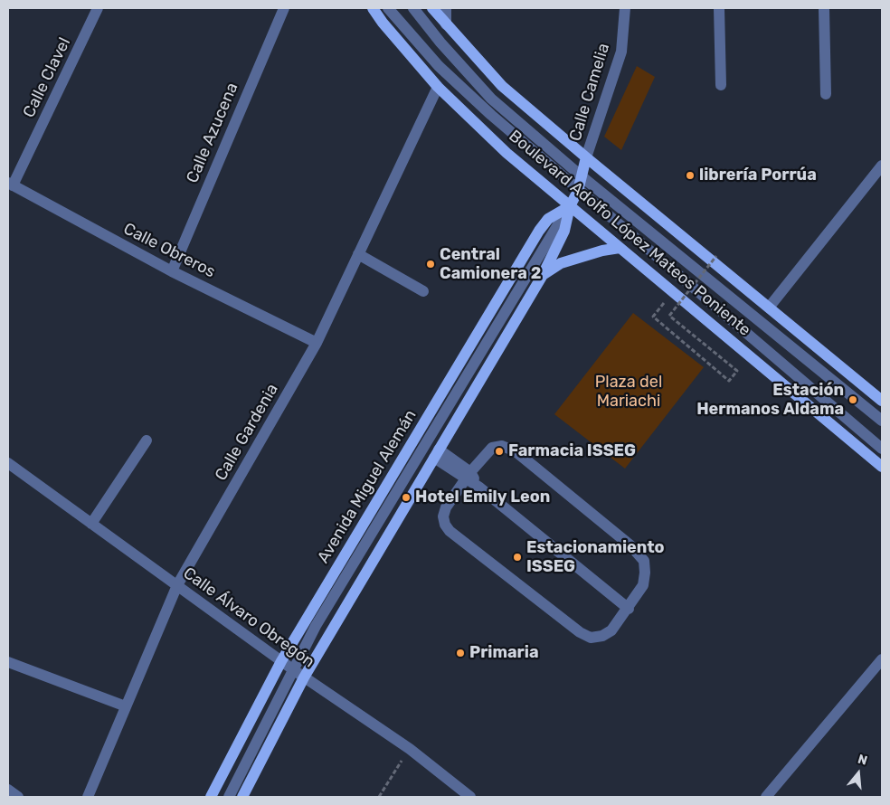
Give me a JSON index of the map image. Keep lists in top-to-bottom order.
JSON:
{
  "streets": {
    "main road": ["Boulevard Adolfo López Mateos Poniente", "Avenida Miguel Alemán"],
    "street": [
      "Calle Clavel",
      "Calle Camelia",
      "Calle Azucena",
      "Calle Obreros",
      "Calle Gardenia",
      "Calle Álvaro Obregón"
    ]
  },
  "crossings": [
    ["Calle Clavel", "Calle Obreros"],
    ["Calle Camelia", "Boulevard Adolfo López Mateos Poniente"],
    ["Calle Azucena", "Calle Obreros"],
    ["Boulevard Adolfo López Mateos Poniente", "Calle Gardenia"],
    ["Boulevard Adolfo López Mateos Poniente", "Avenida Miguel Alemán"],
    ["Calle Obreros", "Calle Gardenia"],
    ["Calle Gardenia", "Calle Álvaro Obregón"],
    ["Avenida Miguel Alemán", "Calle Álvaro Obregón"]
  ],
  "parks": ["Plaza del Mariachi"],
  "places": [
    "librería Porrúa",
    "Central Camionera 2",
    "Estación Hermanos Aldama",
    "Farmacia ISSEG",
    "Hotel Emily Leon",
    "Estacionamiento ISSEG",
    "Primaria"
  ],
  "north": "top"
}
